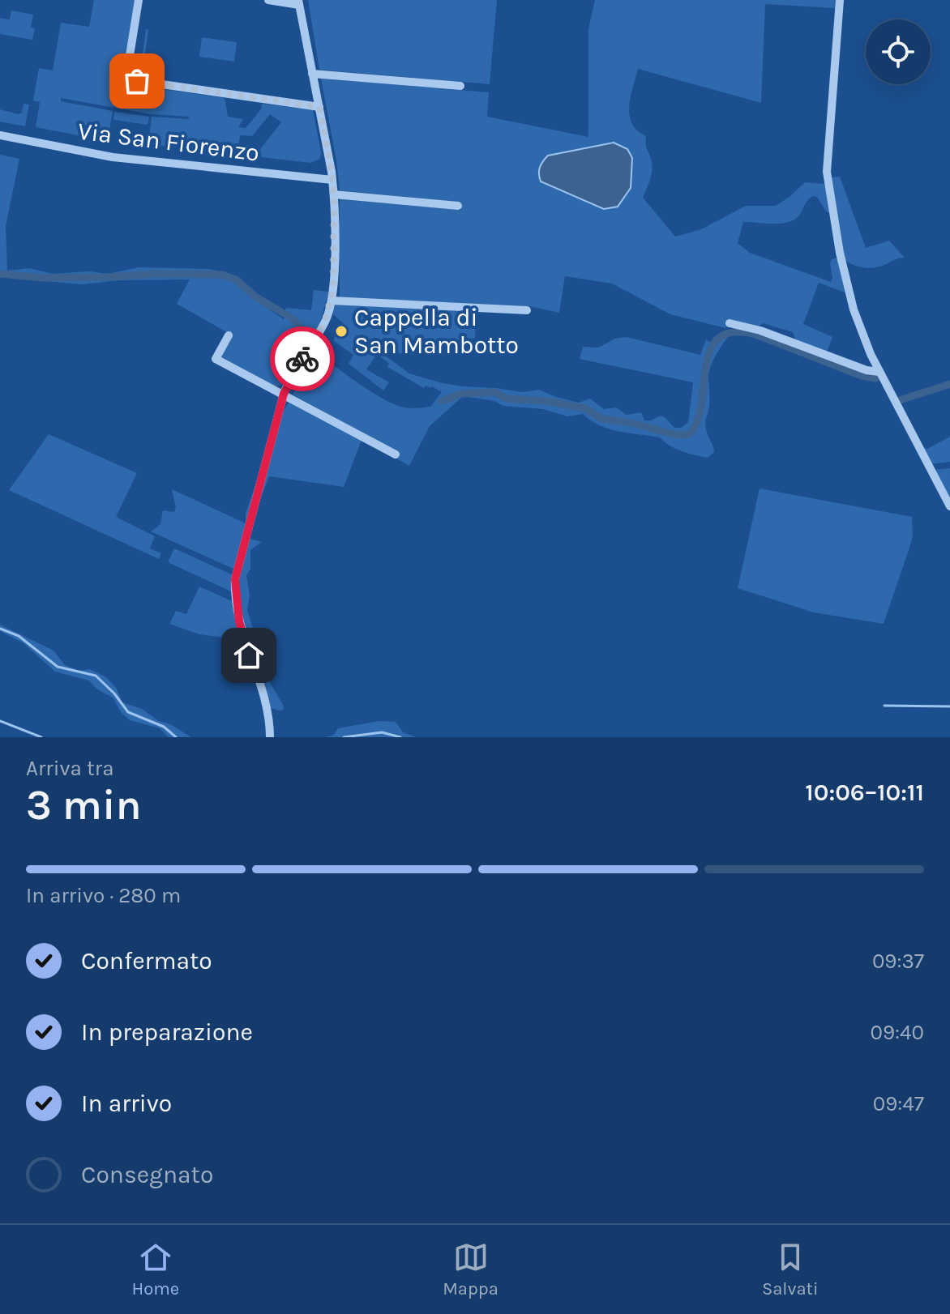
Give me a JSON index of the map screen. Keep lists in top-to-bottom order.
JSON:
{
  "streets": {
    "street": ["Via San Fiorenzo"]
  },
  "places": ["Cappella di San Mambotto"],
  "page": {
    "heading": ["3 min", "Arriva tra", "10:06–10:11"],
    "bar": "In arrivo · 280 m",
    "list": [
      ["Confermato", "09:37"],
      ["In preparazione", "09:40"],
      ["In arrivo", "09:47"],
      "Consegnato"
    ],
    "tabs": ["Home", "Mappa", "Salvati"]
  }
}
